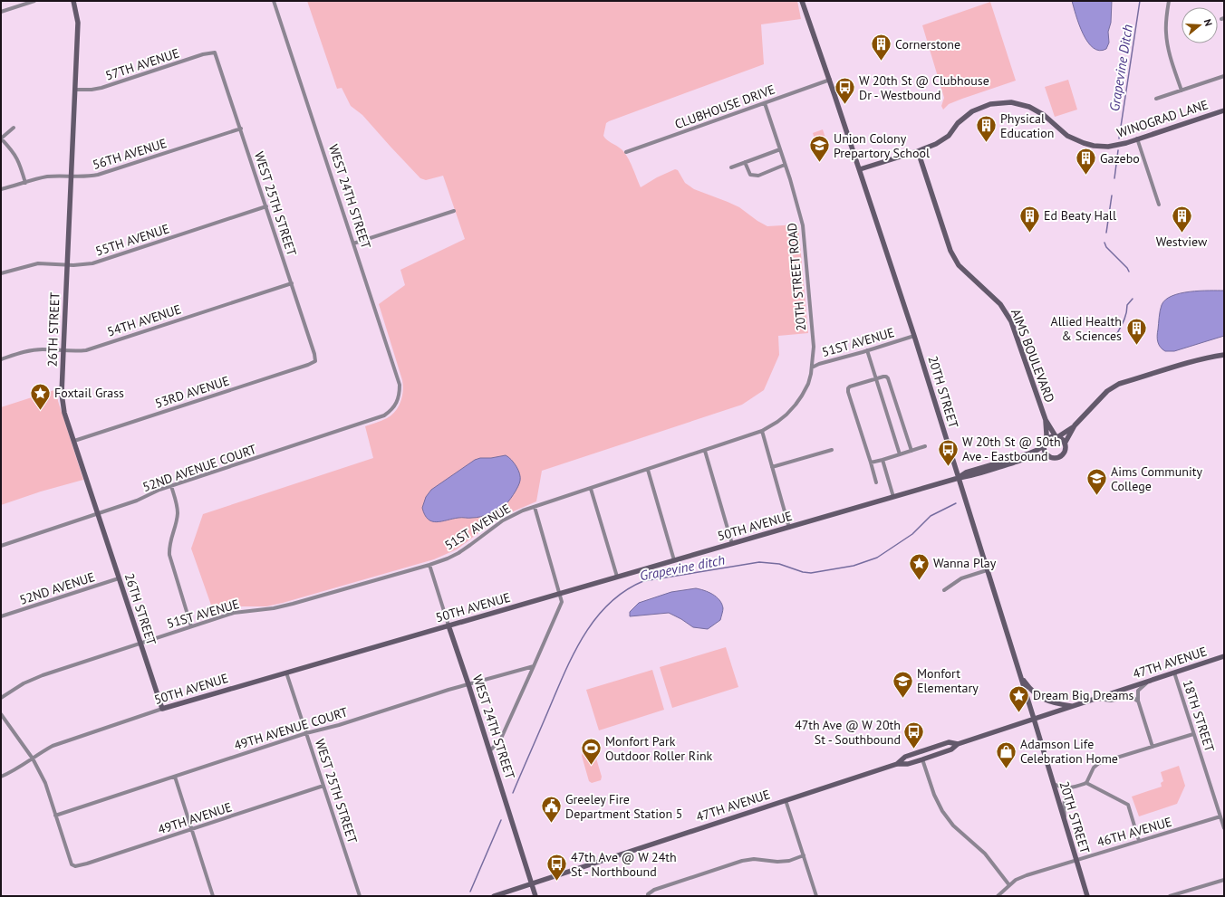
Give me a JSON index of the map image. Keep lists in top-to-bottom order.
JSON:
{
  "streets": {
    "street": [
      "57TH AVENUE",
      "CLUBHOUSE DRIVE",
      "WINOGRAD LANE",
      "56TH AVENUE",
      "WEST 24TH STREET",
      "WEST 25TH STREET",
      "55TH AVENUE",
      "20TH STREET ROAD",
      "54TH AVENUE",
      "26TH STREET",
      "51ST AVENUE",
      "AIMS BOULEVARD",
      "53RD AVENUE",
      "20TH STREET",
      "52ND AVENUE COURT",
      "50TH AVENUE",
      "52ND AVENUE",
      "47TH AVENUE",
      "18TH STREET",
      "49TH AVENUE COURT",
      "49TH AVENUE",
      "46TH AVENUE"
    ]
  },
  "crossings": [
    ["57TH AVENUE", "WEST 25TH STREET"],
    ["57TH AVENUE", "26TH STREET"],
    ["CLUBHOUSE DRIVE", "20TH STREET ROAD"],
    ["CLUBHOUSE DRIVE", "20TH STREET"],
    ["WINOGRAD LANE", "AIMS BOULEVARD"],
    ["56TH AVENUE", "WEST 25TH STREET"],
    ["56TH AVENUE", "26TH STREET"],
    ["WEST 24TH STREET", "51ST AVENUE"],
    ["WEST 24TH STREET", "52ND AVENUE COURT"],
    ["WEST 24TH STREET", "50TH AVENUE"],
    ["WEST 24TH STREET", "47TH AVENUE"],
    ["WEST 24TH STREET", "49TH AVENUE COURT"],
    ["WEST 25TH STREET", "55TH AVENUE"],
    ["WEST 25TH STREET", "54TH AVENUE"],
    ["WEST 25TH STREET", "53RD AVENUE"],
    ["WEST 25TH STREET", "50TH AVENUE"],
    ["WEST 25TH STREET", "49TH AVENUE COURT"],
    ["WEST 25TH STREET", "49TH AVENUE"],
    ["55TH AVENUE", "26TH STREET"],
    ["20TH STREET ROAD", "51ST AVENUE"],
    ["54TH AVENUE", "26TH STREET"],
    ["26TH STREET", "51ST AVENUE"],
    ["26TH STREET", "53RD AVENUE"],
    ["26TH STREET", "52ND AVENUE COURT"],
    ["26TH STREET", "50TH AVENUE"],
    ["26TH STREET", "52ND AVENUE"],
    ["51ST AVENUE", "20TH STREET"],
    ["AIMS BOULEVARD", "50TH AVENUE"],
    ["20TH STREET", "50TH AVENUE"],
    ["20TH STREET", "47TH AVENUE"],
    ["20TH STREET", "46TH AVENUE"],
    ["47TH AVENUE", "18TH STREET"],
    ["18TH STREET", "46TH AVENUE"],
    ["49TH AVENUE COURT", "49TH AVENUE"]
  ],
  "water": ["Grapevine Ditch", "Grapevine ditch"],
  "places": {
    "building": [
      "Cornerstone",
      "Physical Education",
      "Gazebo",
      "Ed Beaty Hall",
      "Westview",
      "Allied Health & Sciences"
    ],
    "bus stop": [
      "W 20th St @ Clubhouse Dr - Westbound",
      "W 20th St @ 50th Ave - Eastbound",
      "47th Ave @ W 20th St - Southbound",
      "47th Ave @ W 24th St - Northbound"
    ],
    "school or university": ["Union Colony Prepartory School", "Aims Community College", "Monfort Elementary"],
    "place": ["Foxtail Grass", "Wanna Play", "Dream Big Dreams"],
    "sports": ["Monfort Park Outdoor Roller Rink"],
    "shop": ["Adamson Life Celebration Home"],
    "public building": ["Greeley Fire Department Station 5"]
  },
  "north": "right"
}
